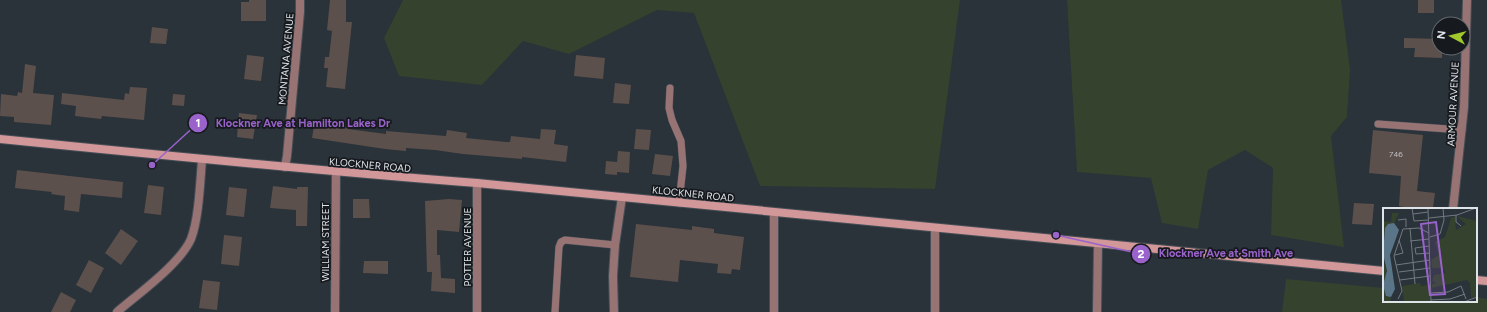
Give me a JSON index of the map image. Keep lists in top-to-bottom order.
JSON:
{
  "streets": {
    "main road": ["KLOCKNER ROAD"],
    "street": [
      "MONTANA AVENUE",
      "ARMOUR AVENUE",
      "WILLIAM STREET",
      "POTTER AVENUE"
    ]
  },
  "crossings": [
    ["MONTANA AVENUE", "KLOCKNER ROAD"],
    ["KLOCKNER ROAD", "WILLIAM STREET"],
    ["KLOCKNER ROAD", "POTTER AVENUE"]
  ],
  "places": ["Klockner Ave at Hamilton Lakes Dr", "Klockner Ave at Smith Ave"],
  "house_numbers": ["746"],
  "north": "left"
}
